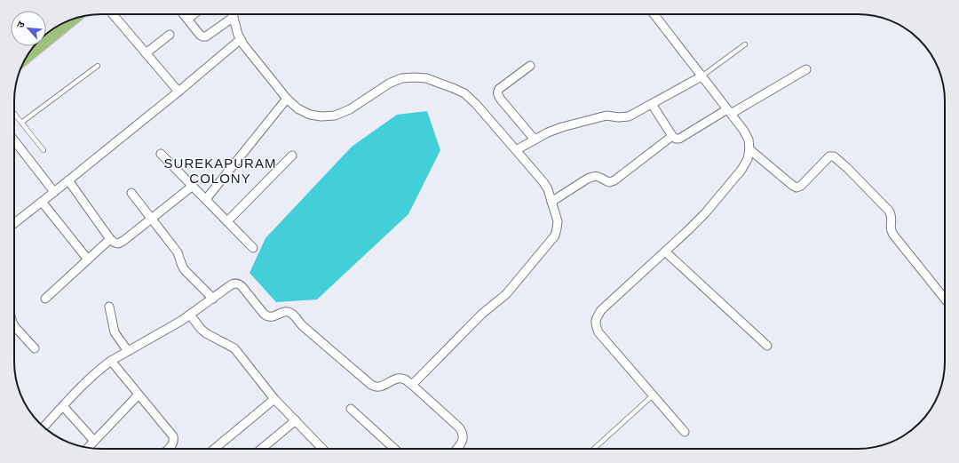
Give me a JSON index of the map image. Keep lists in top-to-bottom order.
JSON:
{
  "districts": ["SUREKAPURAM COLONY"],
  "north": "top left"
}
